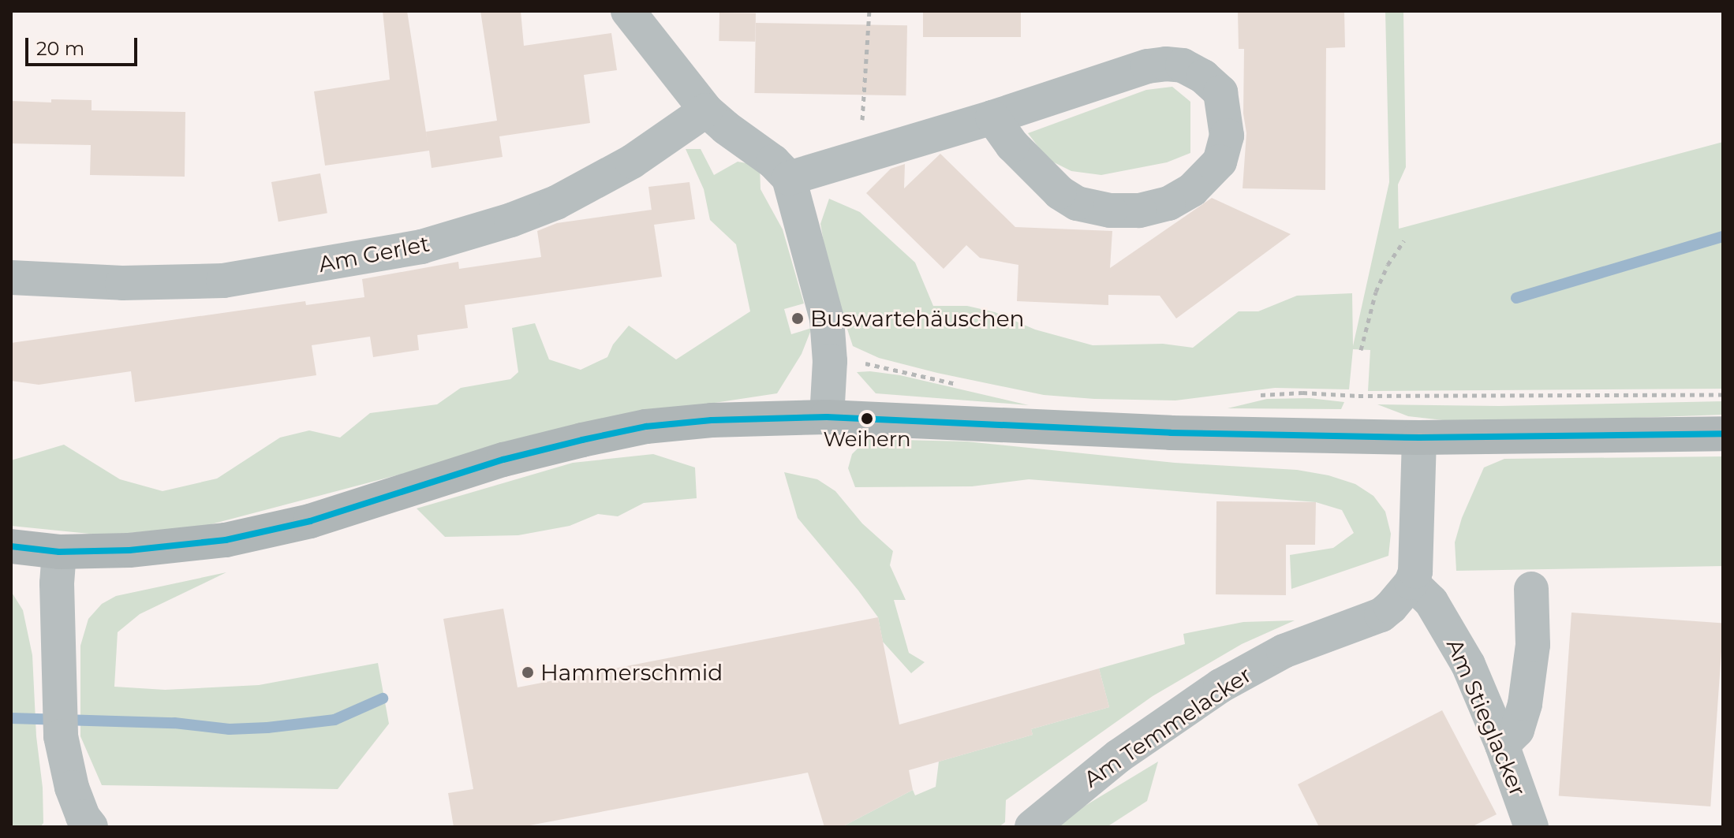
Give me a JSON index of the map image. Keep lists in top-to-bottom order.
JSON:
{
  "streets": {
    "street": ["Am Gerlet", "Am Stieglacker", "Am Temmelacker"]
  },
  "crossings": [
    ["Am Stieglacker", "Am Temmelacker"]
  ],
  "places": ["Buswartehäuschen", "Weihern", "Hammerschmid"],
  "scale_bar": "20 m"
}
